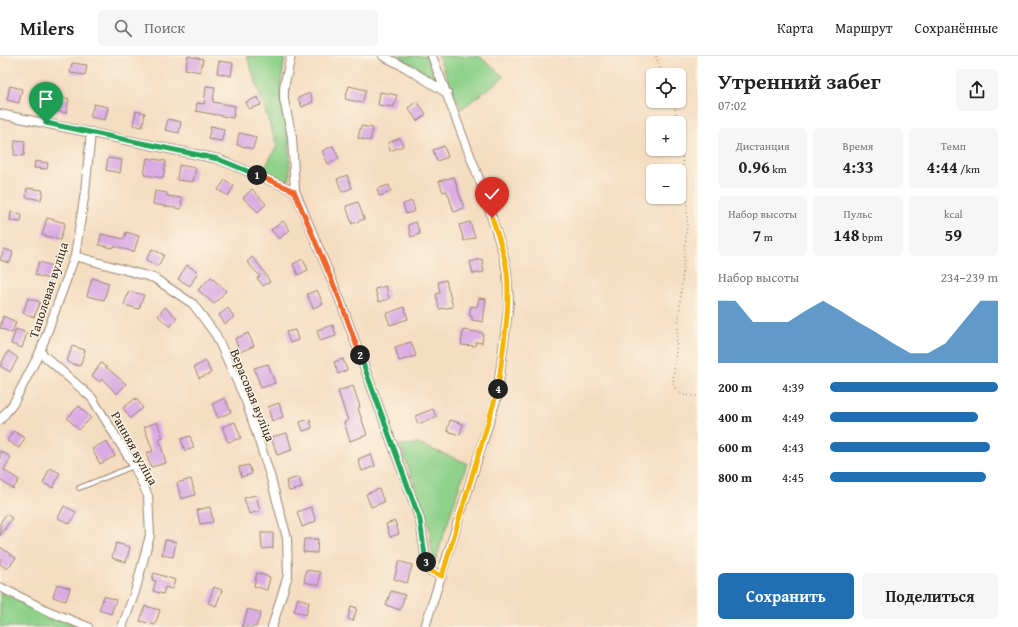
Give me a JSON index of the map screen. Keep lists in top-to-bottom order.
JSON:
{
  "streets": {
    "street": ["Таполевая вуліца", "Верасовая вуліца", "Ранняя вуліца"]
  },
  "crossings": [
    ["Таполевая вуліца", "Верасовая вуліца"],
    ["Таполевая вуліца", "Ранняя вуліца"]
  ],
  "page": {
    "header": "Milers",
    "search": "Поиск",
    "nav": ["Карта", "Маршрут", "Сохранённые"],
    "heading": ["Утренний забег", "07:02"],
    "map_buttons": ["+", "−"],
    "stats": [
      ["Дистанция", "0.96 km"],
      ["Время", "4:33"],
      ["Темп", "4:44 /km"],
      ["Набор высоты", "7 m"],
      ["Пульс", "148 bpm"],
      ["kcal", "59"]
    ],
    "pins": [
      "1",
      "2",
      "4",
      "3"
    ],
    "chart": ["Набор высоты", "234–239 m"],
    "list": [
      {
        "name": "200 m",
        "note": "4:39"
      },
      {
        "name": "400 m",
        "note": "4:49"
      },
      {
        "name": "600 m",
        "note": "4:43"
      },
      {
        "name": "800 m",
        "note": "4:45"
      }
    ],
    "buttons": ["Сохранить", "Поделиться"]
  }
}
